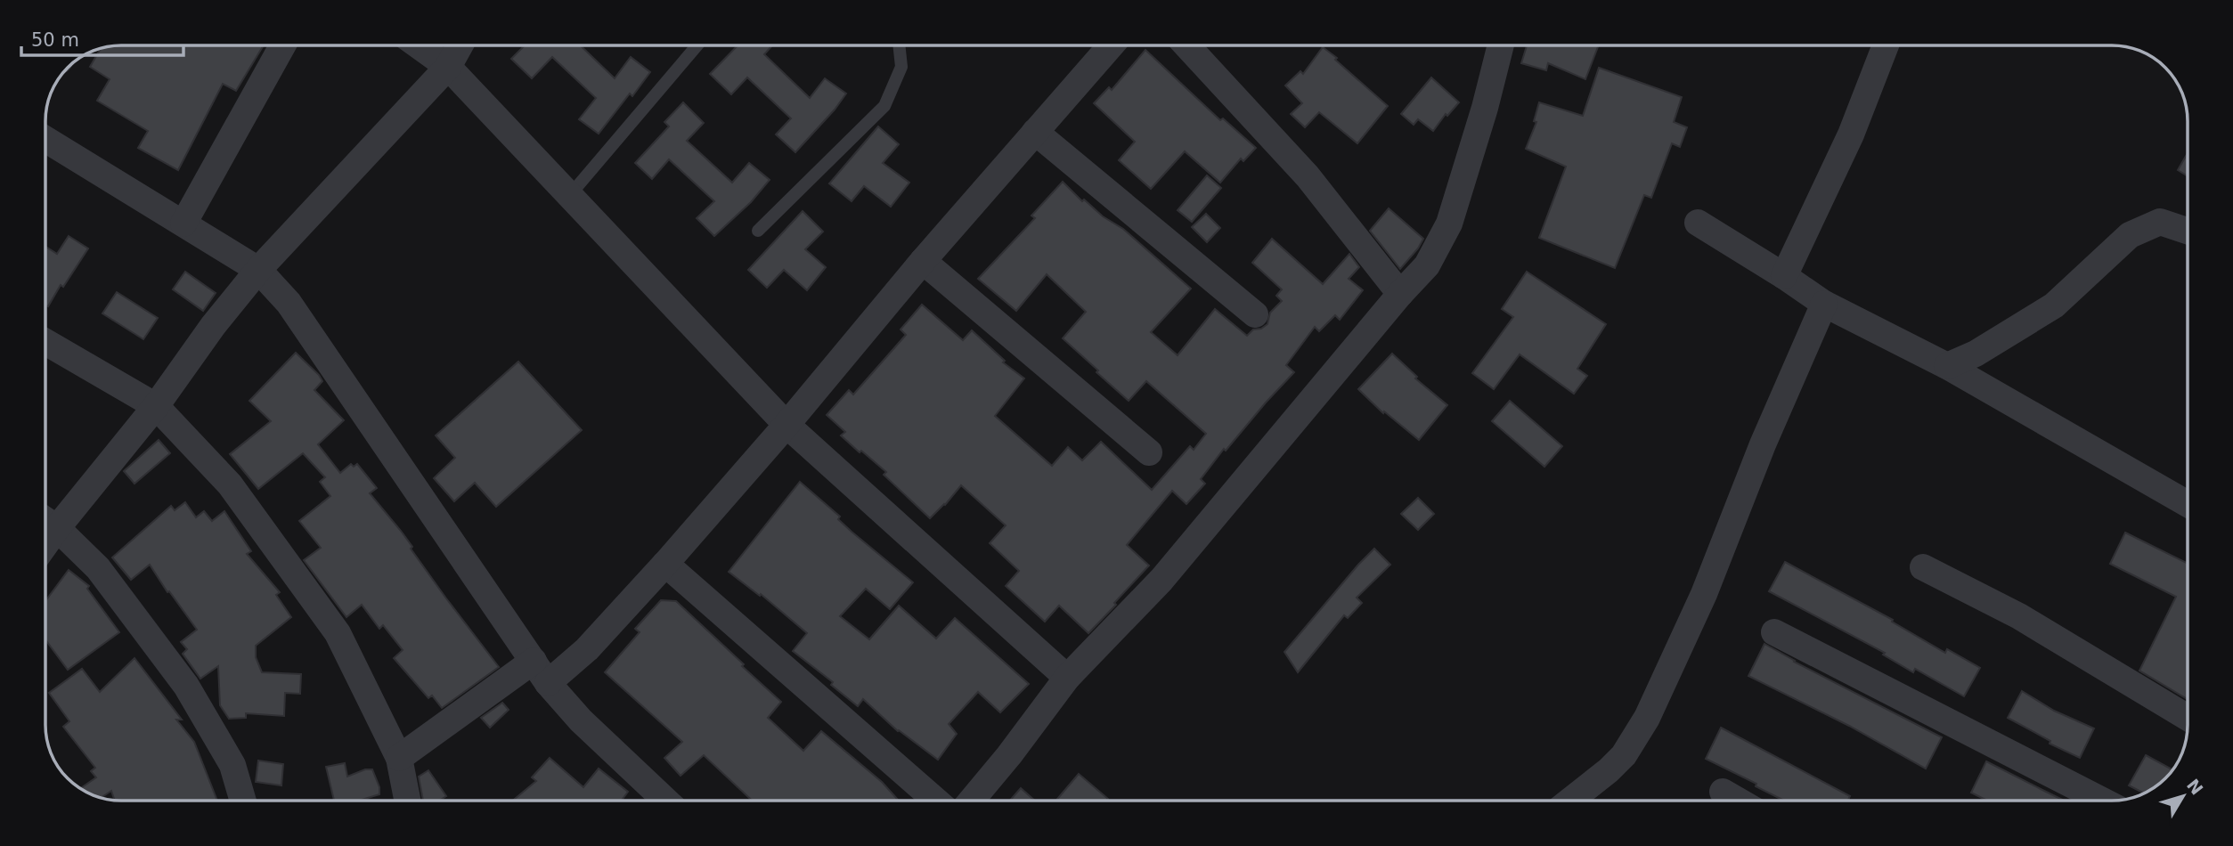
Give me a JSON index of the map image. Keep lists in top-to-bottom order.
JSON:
{
  "scale_bar": "50 m",
  "north": "top right"
}
